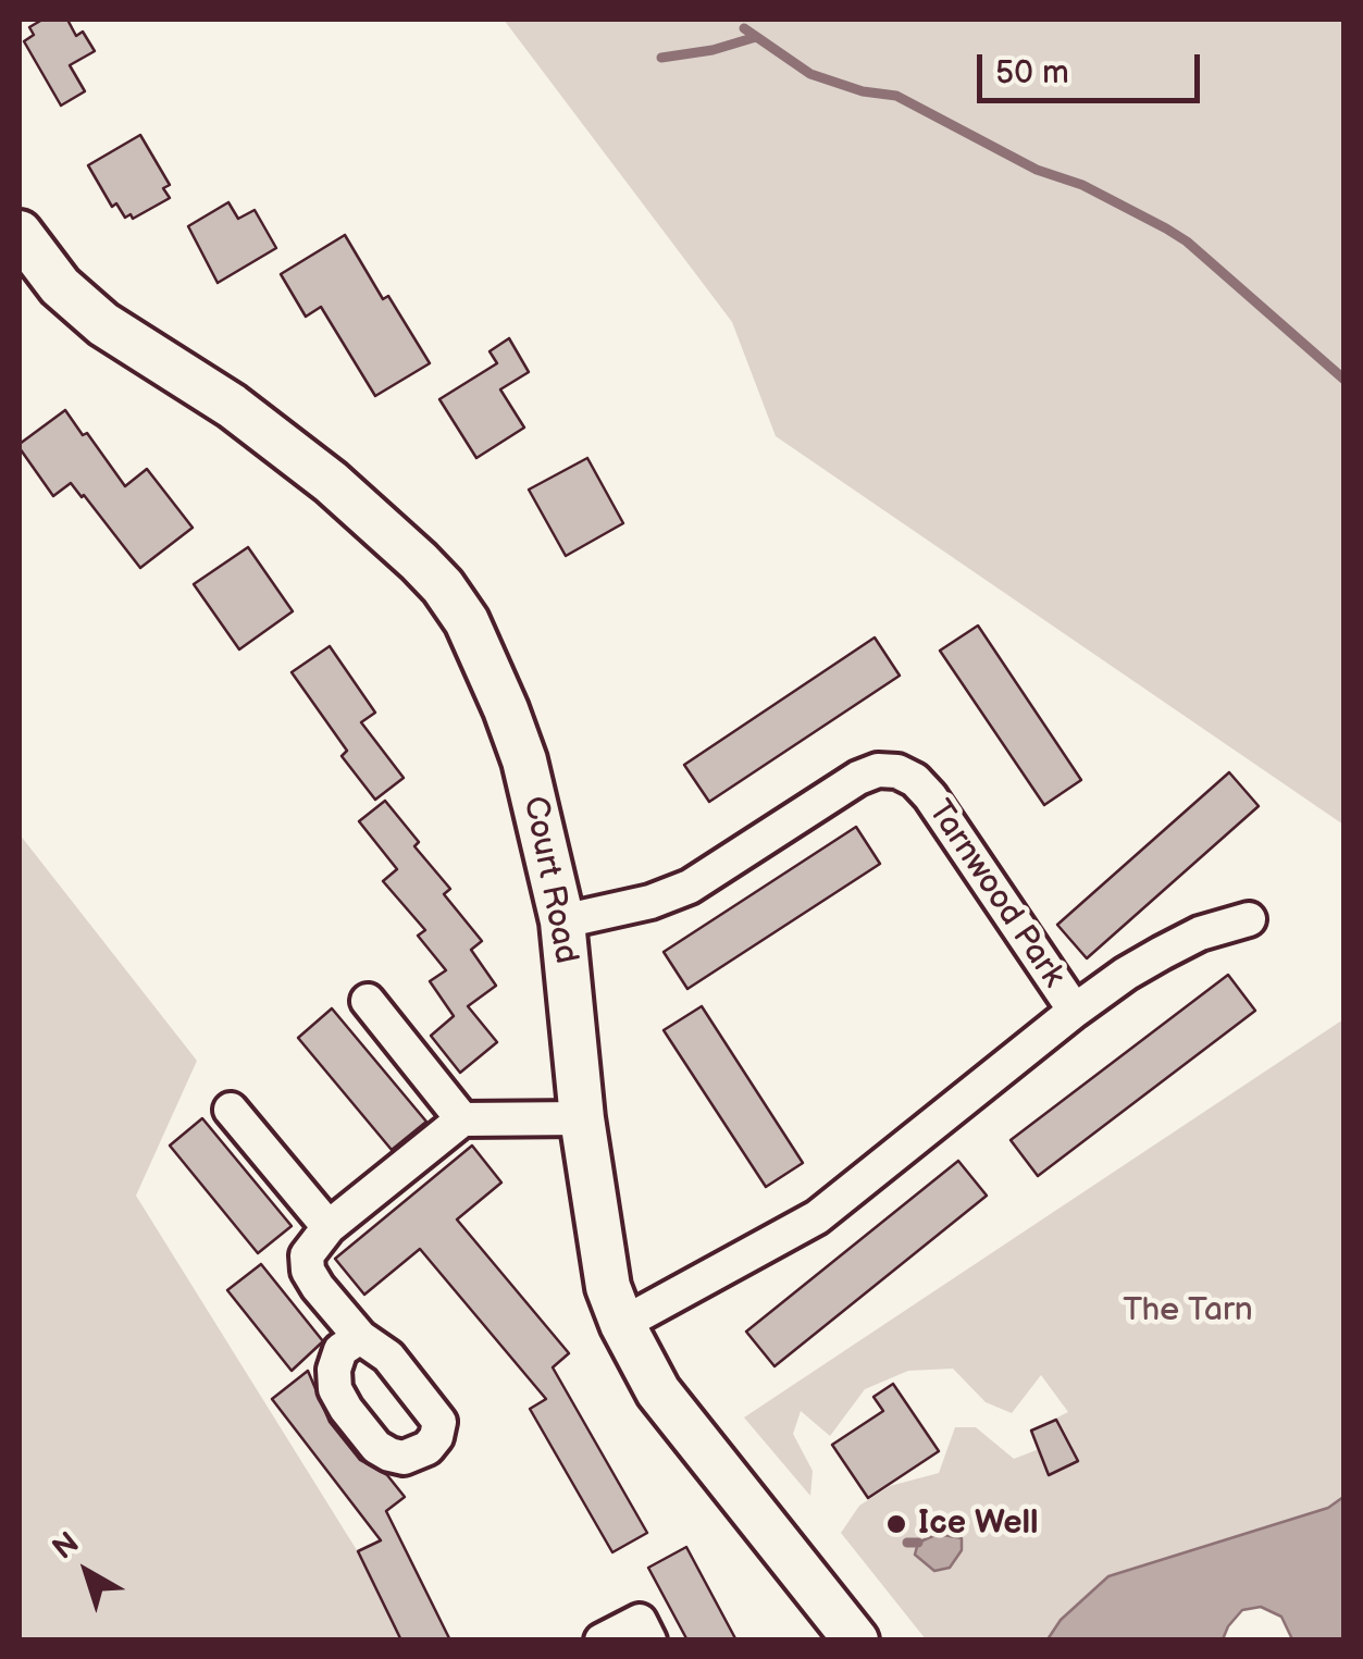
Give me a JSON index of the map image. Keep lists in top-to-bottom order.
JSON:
{
  "streets": {
    "main road": ["Court Road"],
    "street": ["Tarnwood Park"]
  },
  "crossings": [
    ["Court Road", "Tarnwood Park"]
  ],
  "parks": ["The Tarn"],
  "places": ["Ice Well"],
  "scale_bar": "50 m",
  "north": "top left"
}
